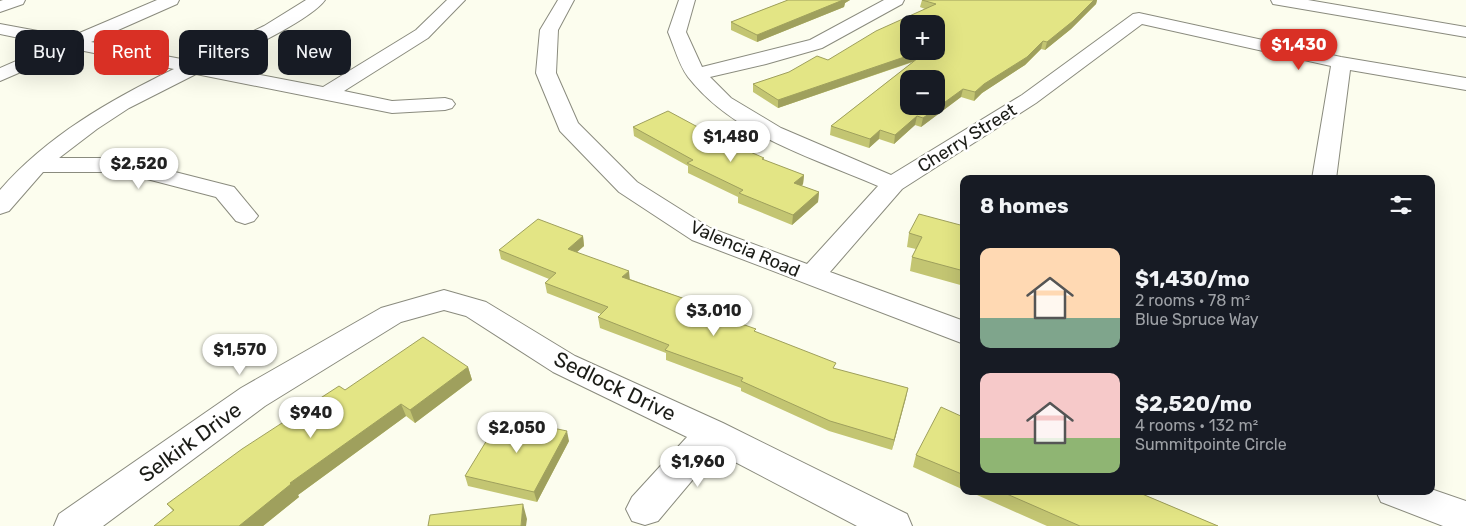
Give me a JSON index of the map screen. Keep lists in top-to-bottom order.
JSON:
{
  "streets": {
    "street": [
      "Cherry Street",
      "Valencia Road",
      "Sedlock Drive",
      "Selkirk Drive"
    ]
  },
  "crossings": [
    ["Cherry Street", "Valencia Road"],
    ["Sedlock Drive", "Selkirk Drive"]
  ],
  "page": {
    "map_buttons": ["+", "−"],
    "price": [
      "$1,430",
      "$1,480",
      "$2,520",
      "$3,010",
      "$1,570",
      "$940",
      "$2,050",
      "$1,960"
    ],
    "chip": [
      "Buy",
      "Rent",
      "Filters",
      "New"
    ],
    "heading": "8 homes",
    "list": [
      {
        "name": "$1,430/mo",
        "note": "2 rooms · 78 m² · Blue Spruce Way"
      },
      {
        "name": "$2,520/mo",
        "note": "4 rooms · 132 m² · Summitpointe Circle"
      }
    ]
  }
}
